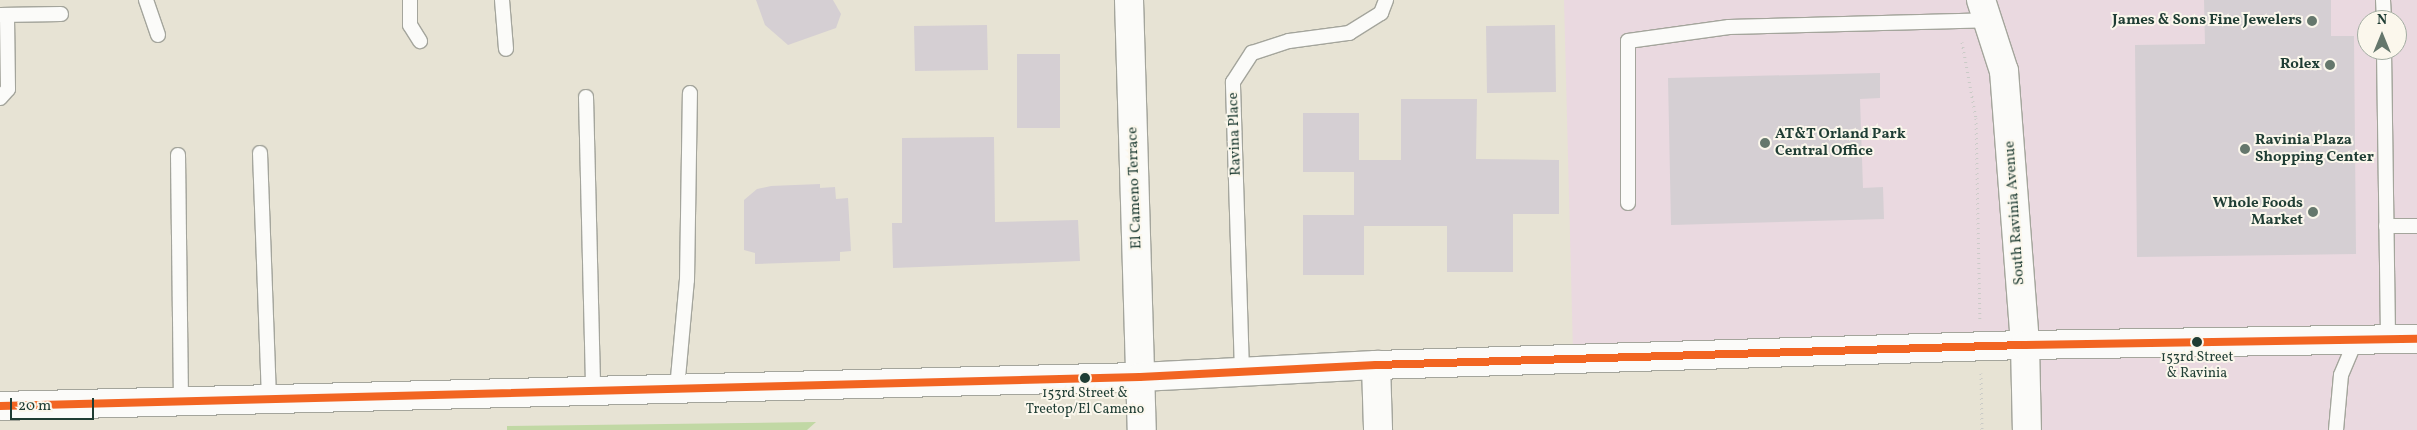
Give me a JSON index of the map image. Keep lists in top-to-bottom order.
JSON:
{
  "streets": {
    "street": ["El Cameno Terrace", "South Ravinia Avenue"],
    "lane": ["Ravina Place"]
  },
  "places": [
    "James & Sons Fine Jewelers",
    "Rolex",
    "AT&T Orland Park Central Office",
    "Ravinia Plaza Shopping Center",
    "Whole Foods Market",
    "153rd Street & Ravinia",
    "153rd Street & Treetop/El Cameno"
  ],
  "scale_bar": "20 m",
  "north": "top"
}
